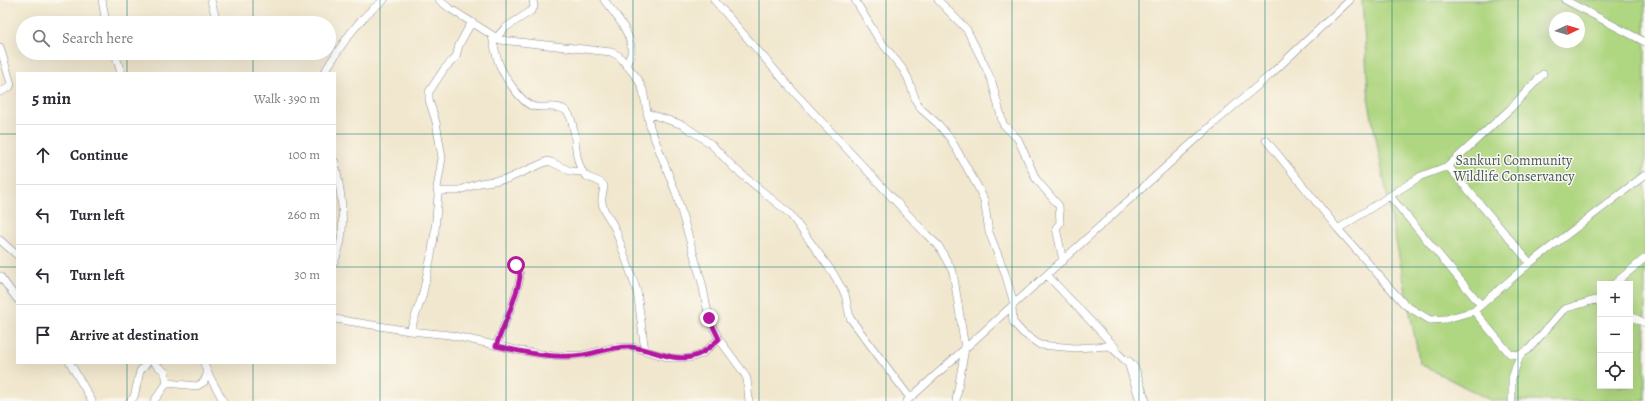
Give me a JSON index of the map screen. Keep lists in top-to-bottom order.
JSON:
{
  "parks": ["Sankuri Community Wildlife Conservancy"],
  "north": "right",
  "page": {
    "search": "Search here",
    "heading": ["5 min", "Walk · 390 m"],
    "list": [
      ["Continue", "100 m"],
      ["Turn left", "260 m"],
      ["Turn left", "30 m"],
      "Arrive at destination"
    ],
    "map_buttons": ["+", "−"]
  }
}
